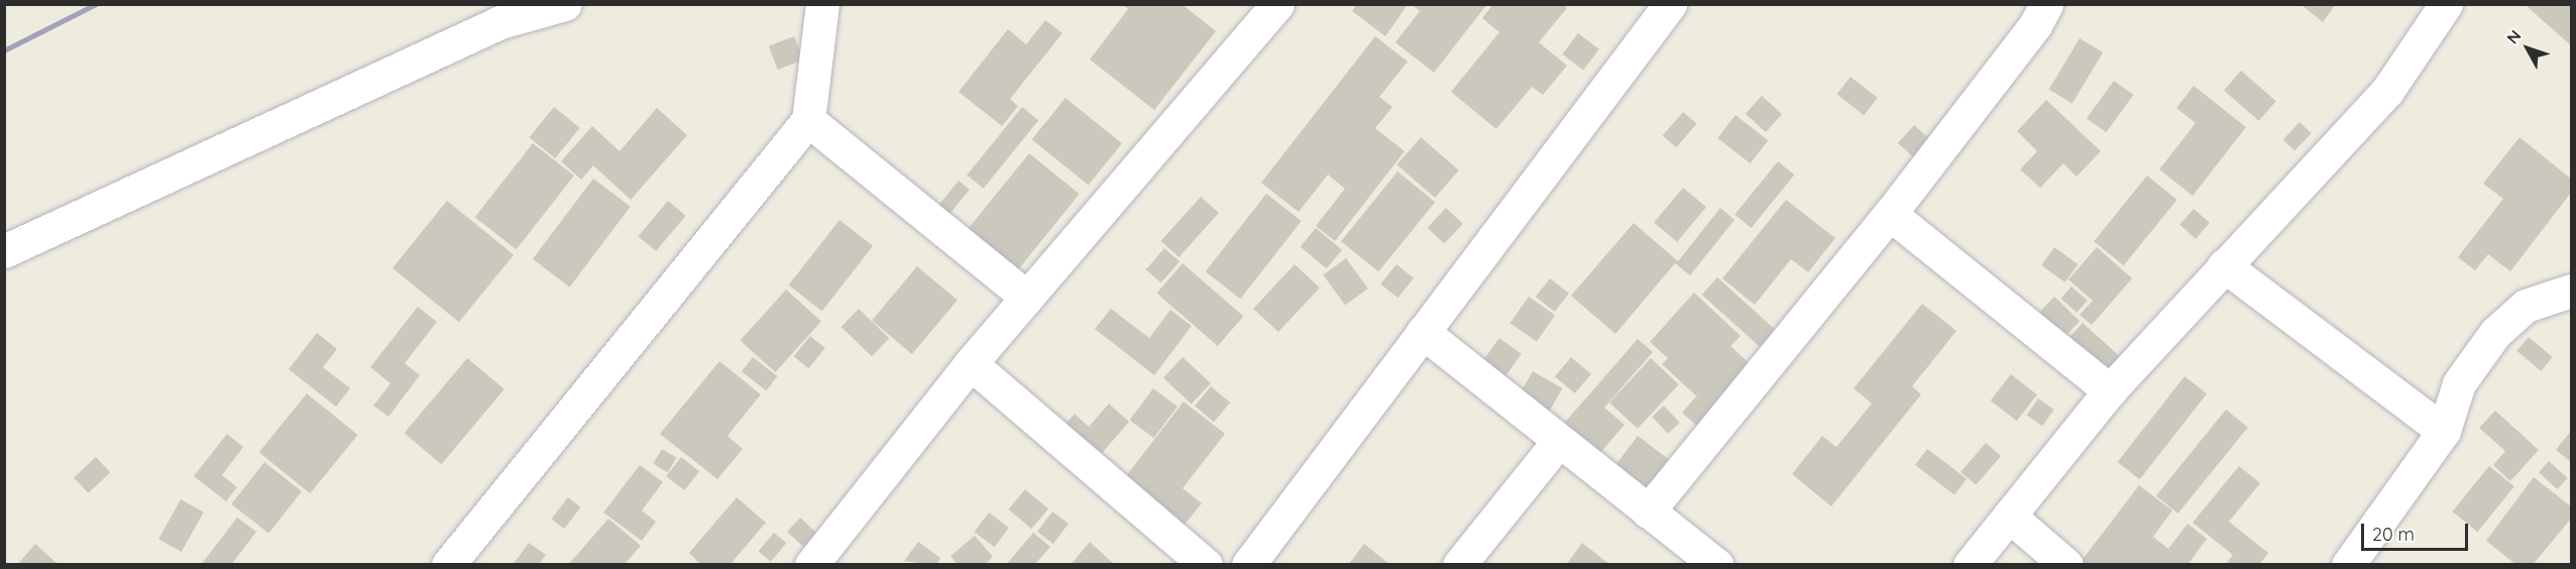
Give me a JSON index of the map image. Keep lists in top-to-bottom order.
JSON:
{
  "scale_bar": "20 m",
  "north": "top left"
}
